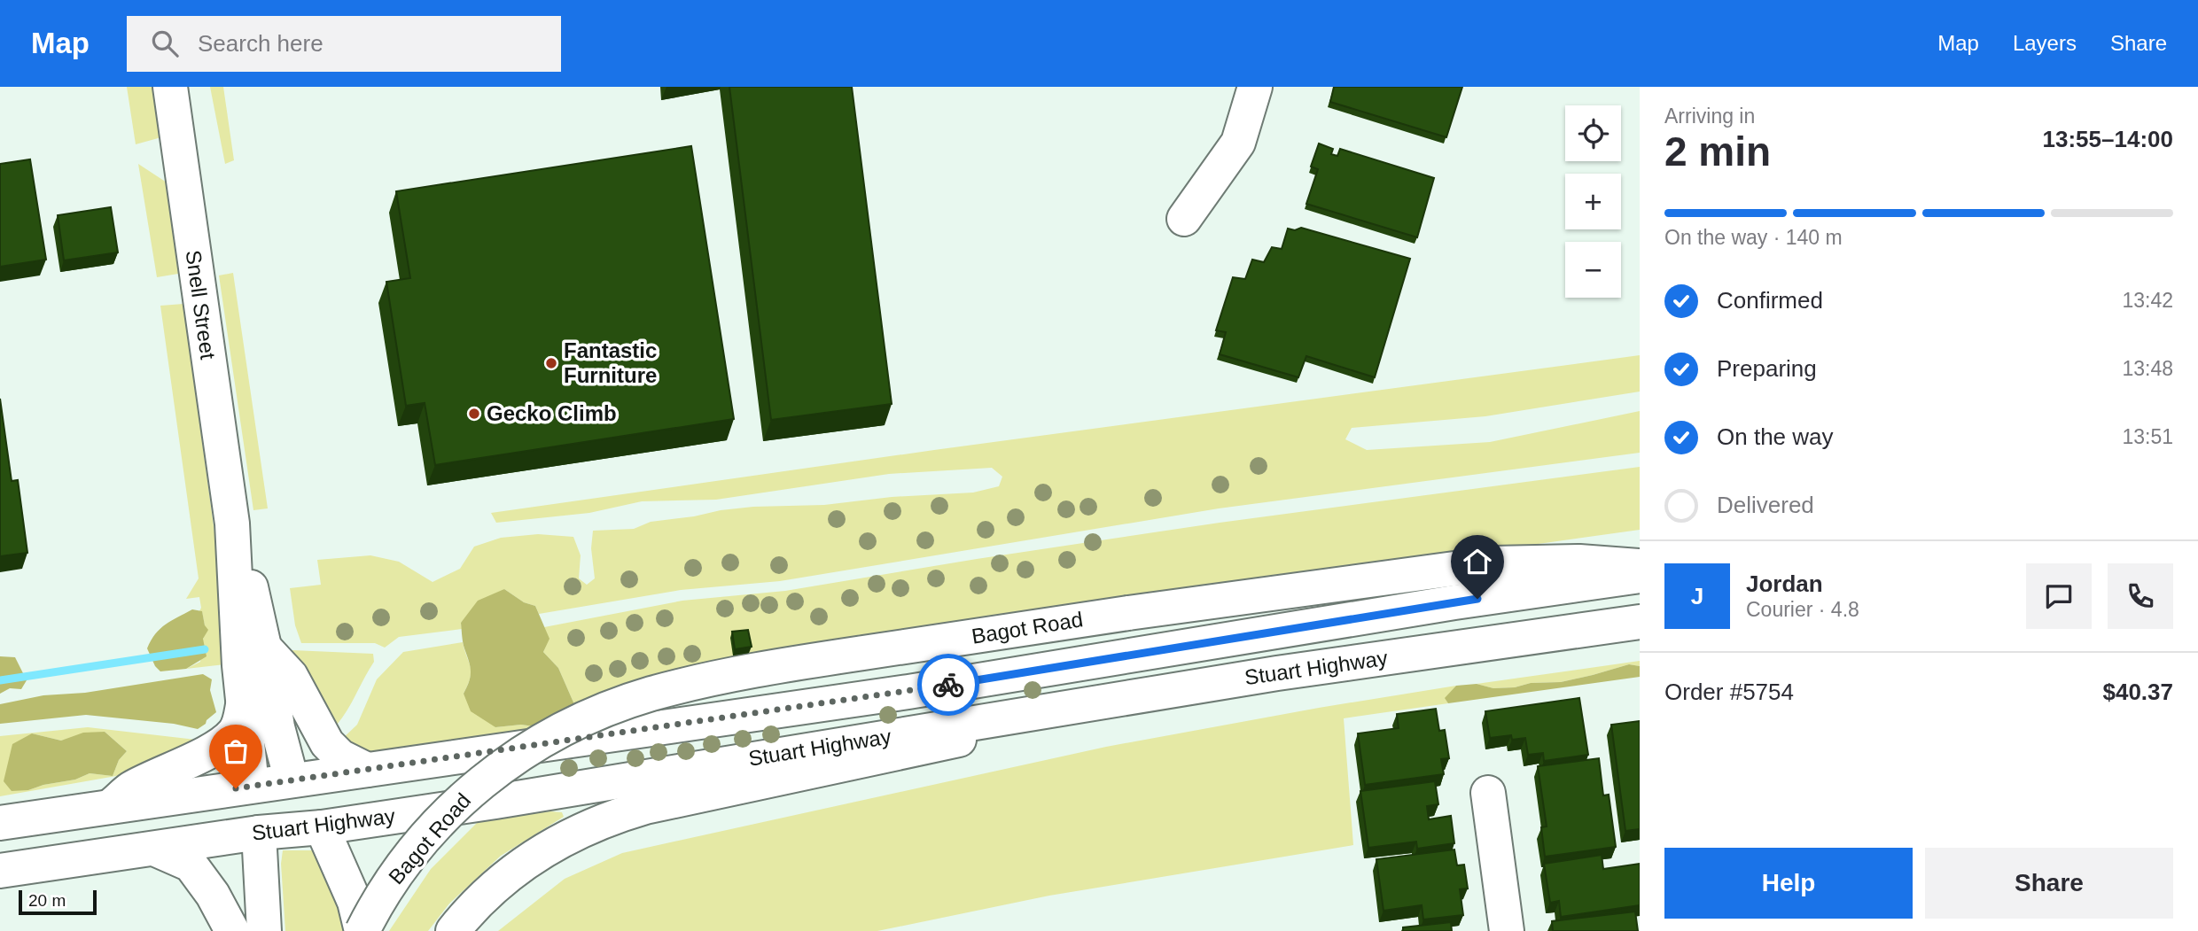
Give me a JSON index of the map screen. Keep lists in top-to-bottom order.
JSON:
{
  "streets": {
    "main road": ["Snell Street", "Bagot Road", "Stuart Highway"]
  },
  "crossings": [
    ["Snell Street", "Bagot Road"],
    ["Snell Street", "Stuart Highway"]
  ],
  "places": ["Fantastic Furniture", "Gecko Climb"],
  "scale_bar": "20 m",
  "page": {
    "header": "Map",
    "search": "Search here",
    "nav": ["Map", "Layers", "Share"],
    "heading": ["2 min", "Arriving in", "13:55–14:00"],
    "panel": [
      "Jordan",
      "Courier · 4.8",
      "Order #5754",
      "$40.37"
    ],
    "map_buttons": ["+", "−"],
    "bar": "On the way · 140 m",
    "list": [
      ["Confirmed", "13:42"],
      ["Preparing", "13:48"],
      ["On the way", "13:51"],
      "Delivered"
    ],
    "round": "J",
    "buttons": ["Help", "Share"],
    "scale": "20 m"
  }
}
